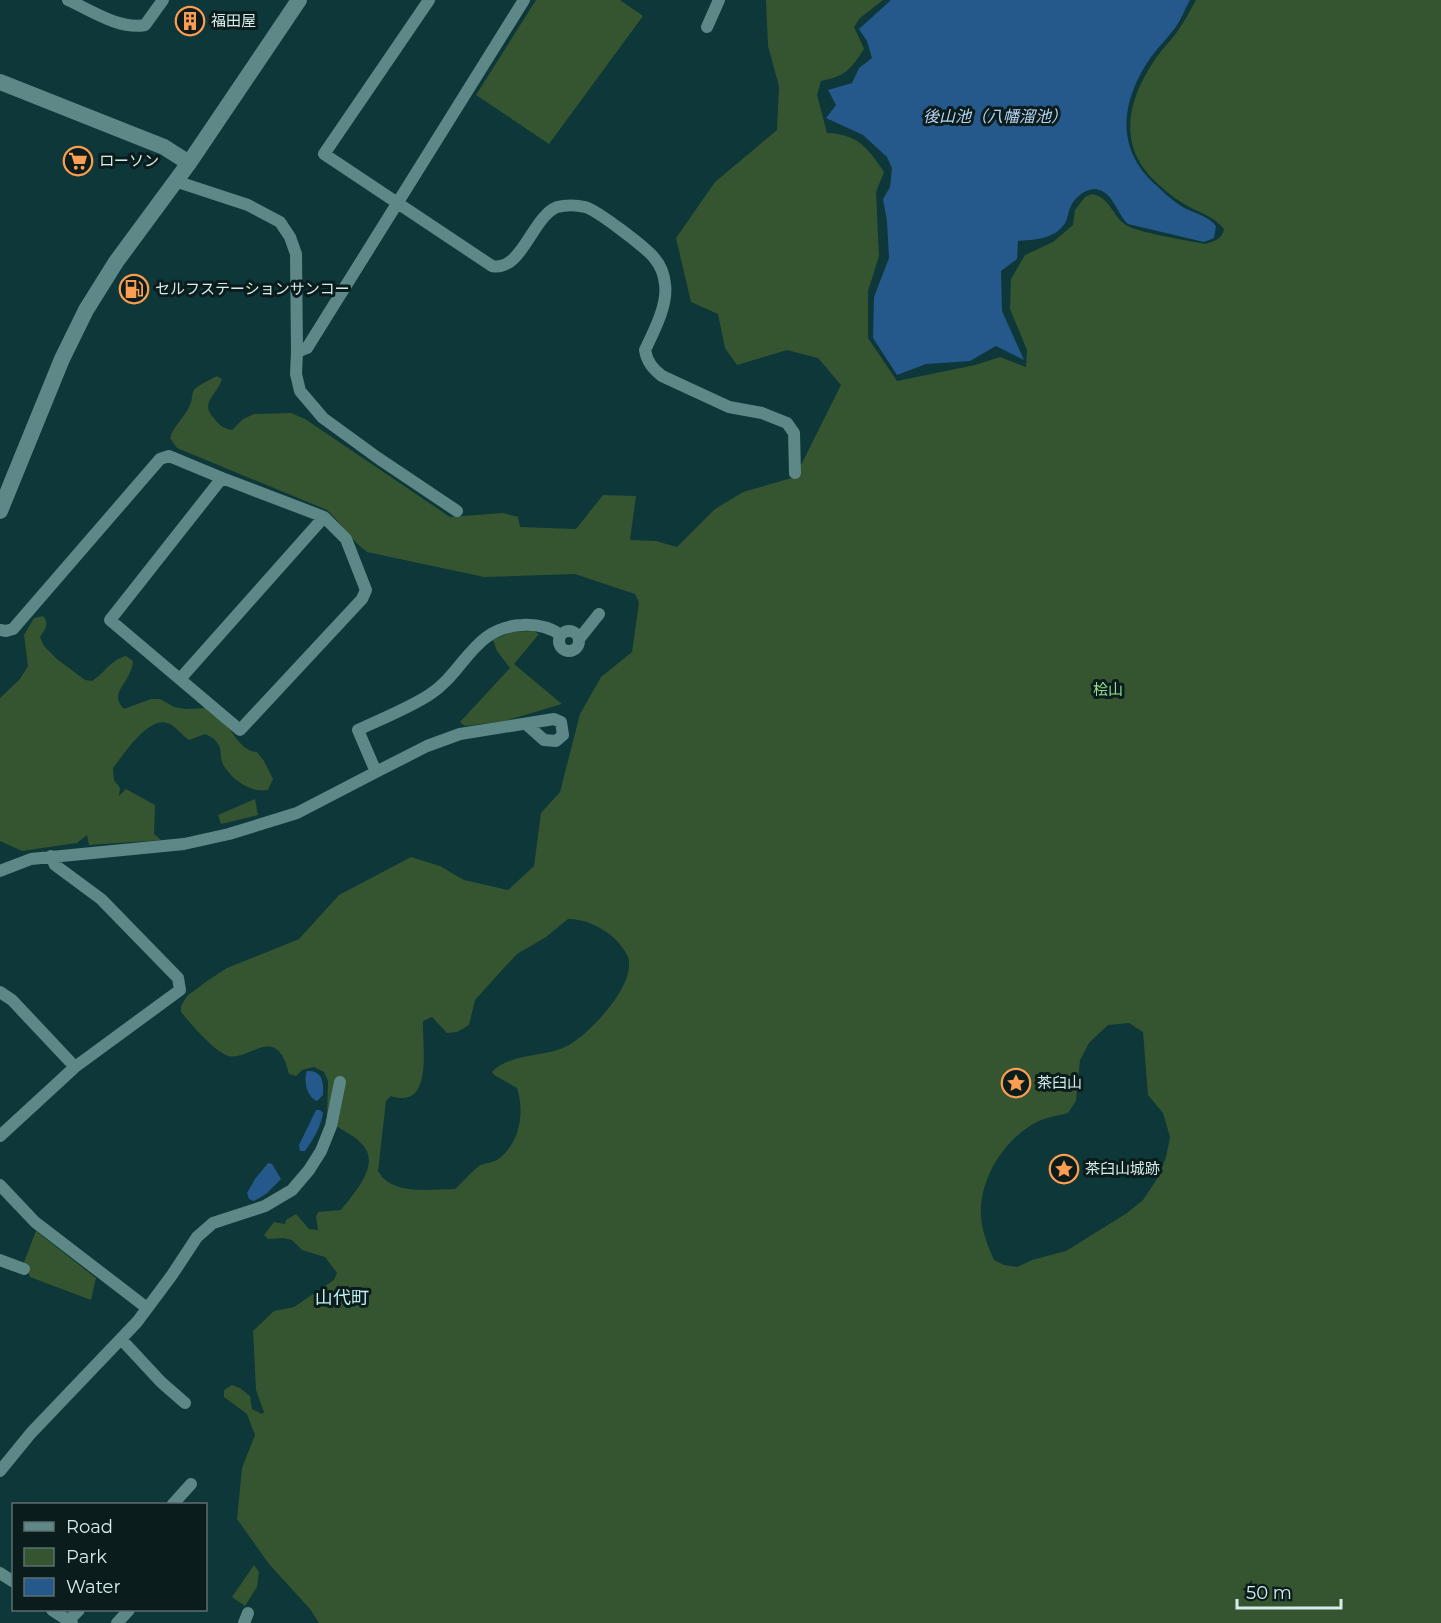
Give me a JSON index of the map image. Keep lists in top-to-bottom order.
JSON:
{
  "districts": ["山代町"],
  "water": ["後山池（八幡溜池）"],
  "parks": ["桧山"],
  "places": {
    "building": ["福田屋"],
    "supermarket": ["ローソン"],
    "fuel station": ["セルフステーションサンコー"],
    "place": ["茶臼山", "茶臼山城跡"]
  },
  "legend": ["Road", "Park", "Water"],
  "scale_bar": "50 m"
}
